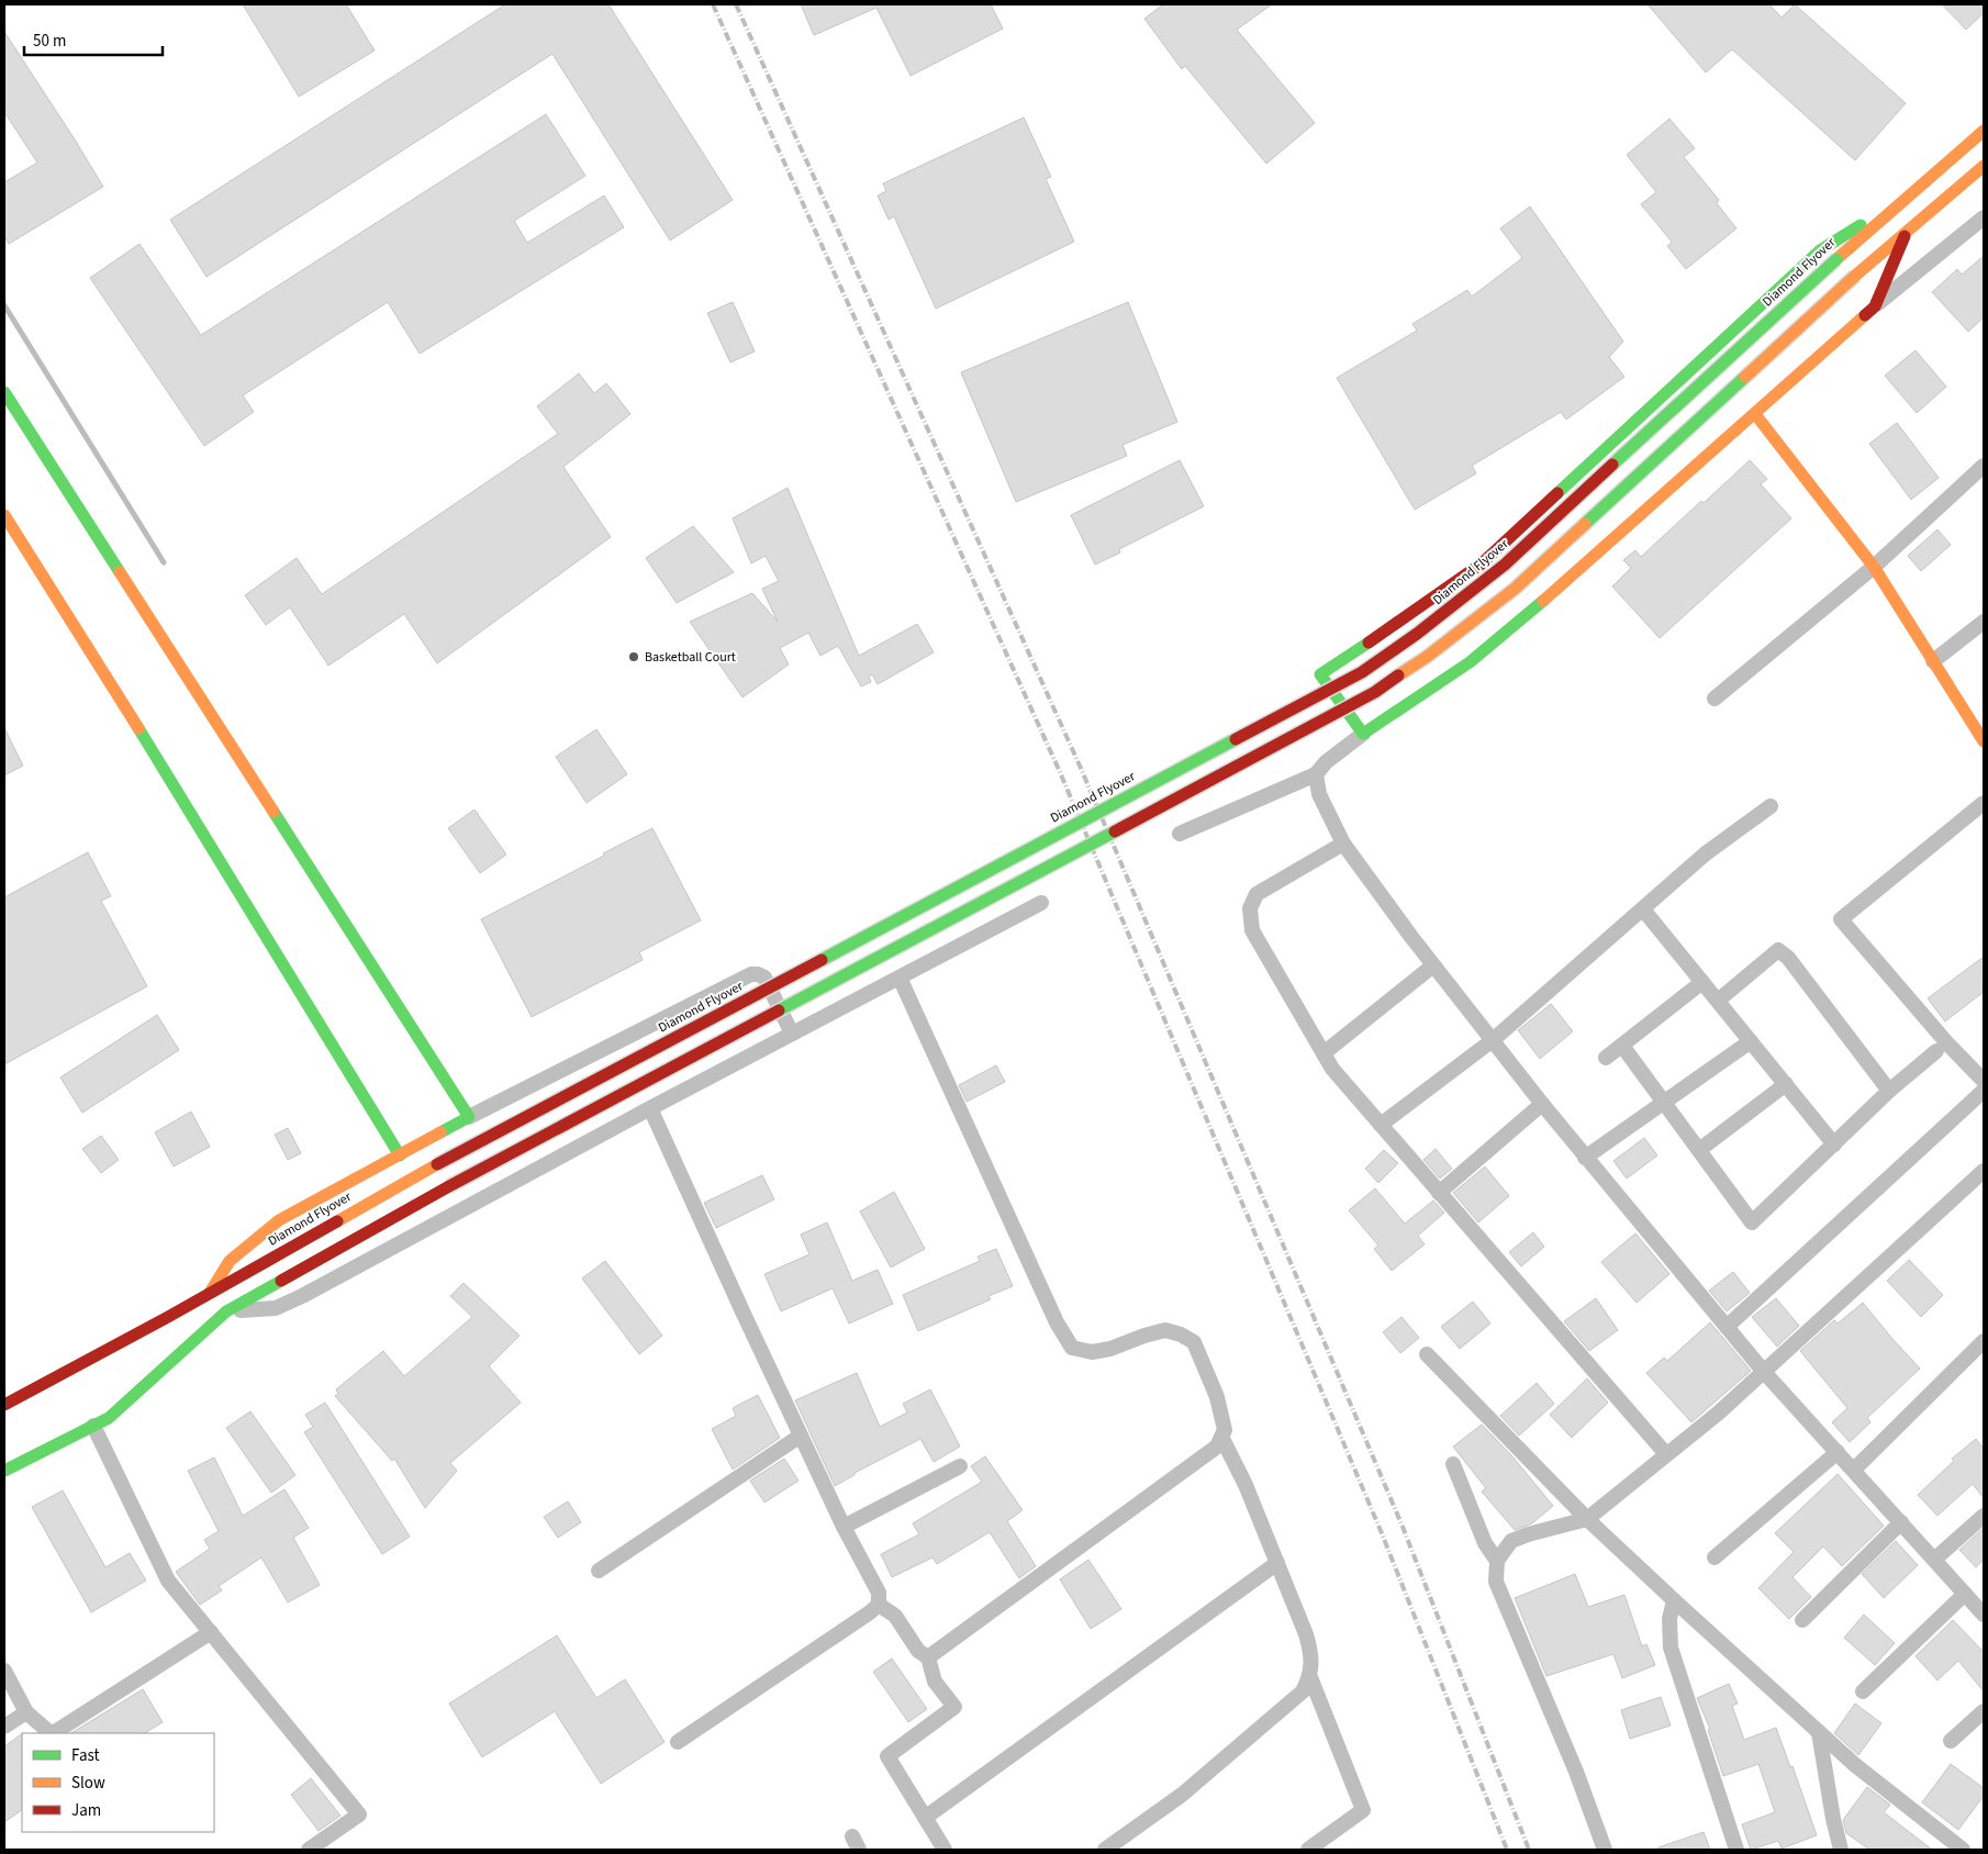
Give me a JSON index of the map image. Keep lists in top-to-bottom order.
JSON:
{
  "streets": {
    "main road": ["Diamond Flyover"]
  },
  "places": ["Basketball Court"],
  "legend": ["Fast", "Slow", "Jam"],
  "scale_bar": "50 m"
}
